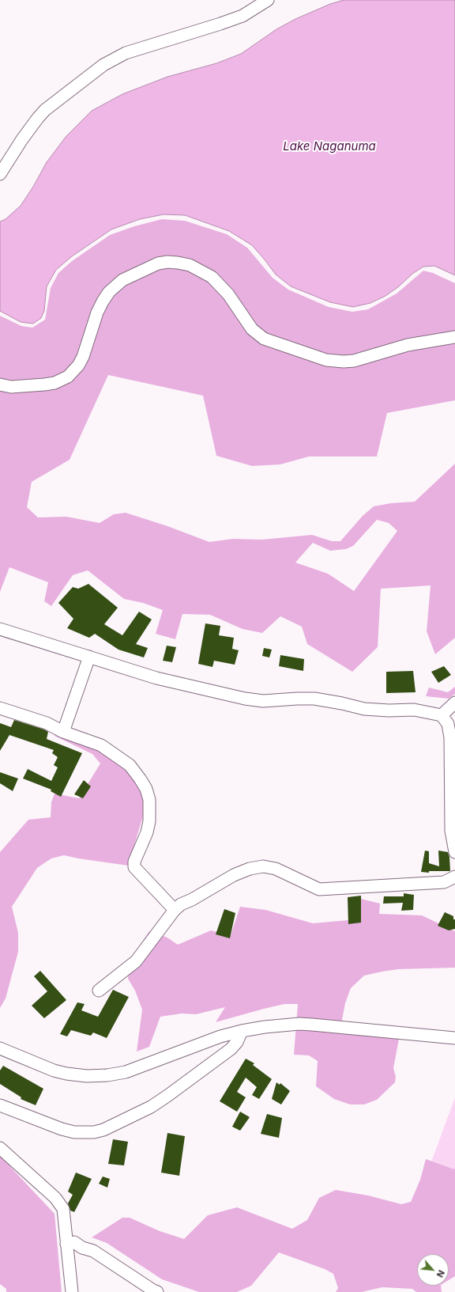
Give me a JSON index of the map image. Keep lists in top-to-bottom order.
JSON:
{
  "water": ["Lake Naganuma"],
  "north": "bottom right"
}
